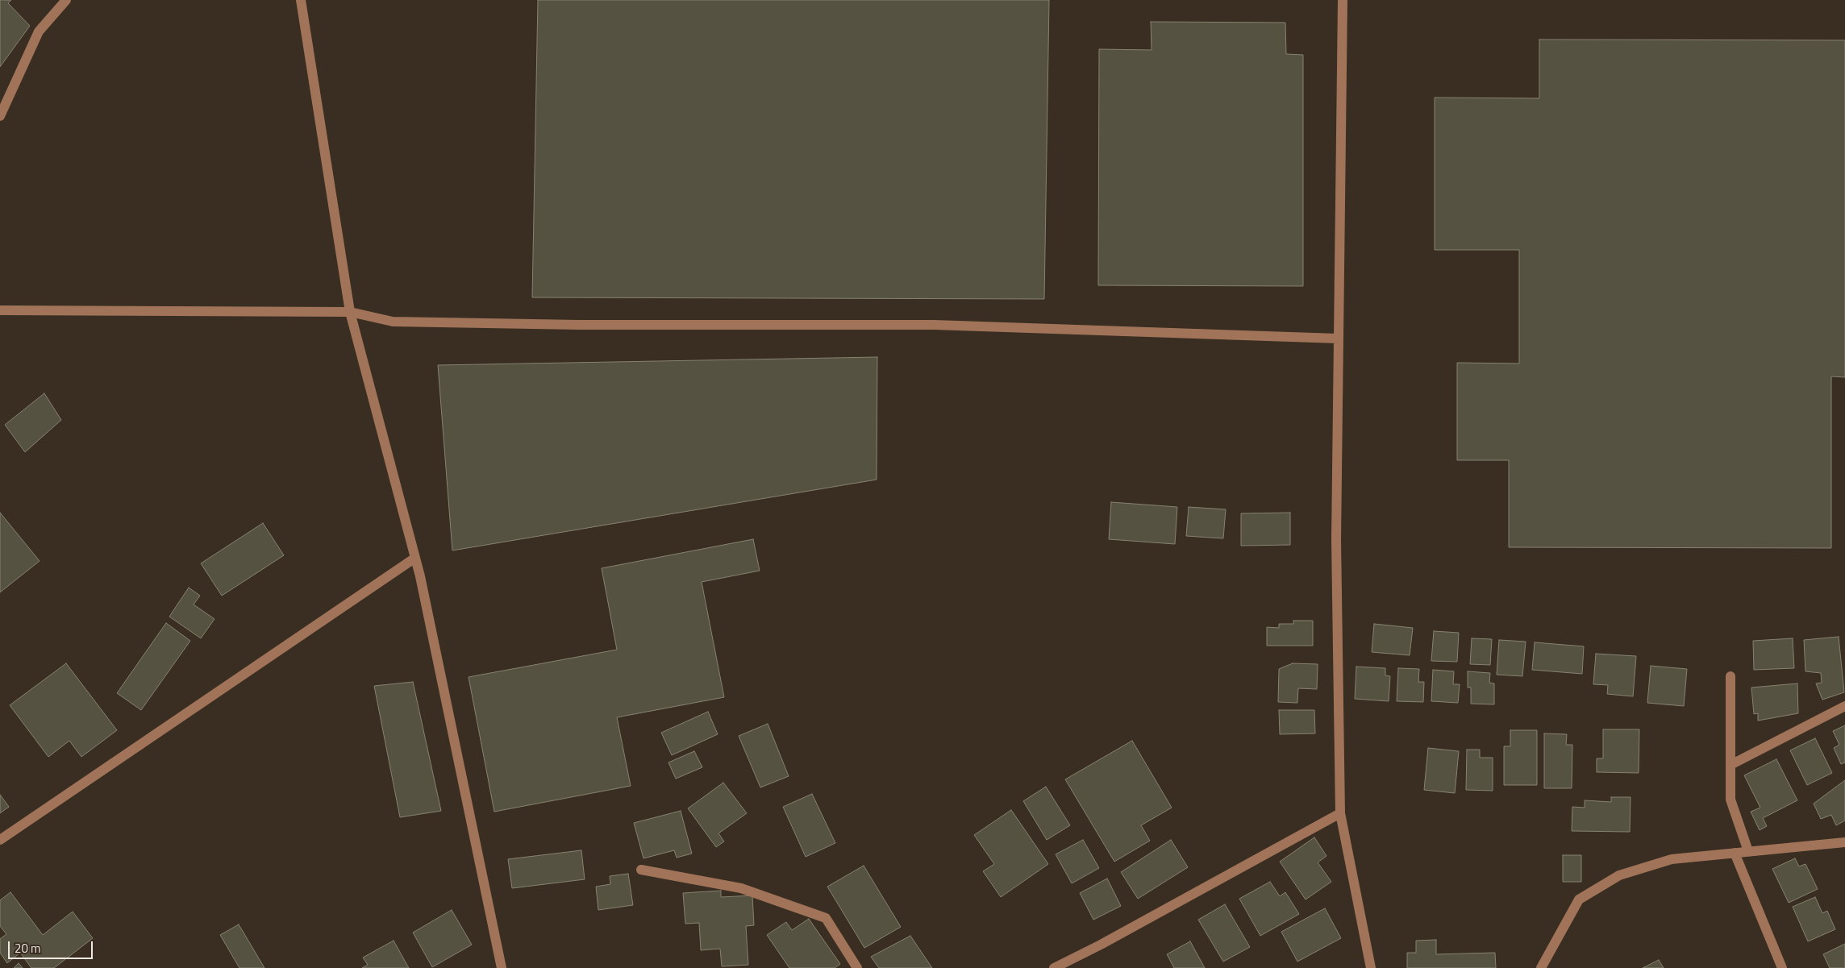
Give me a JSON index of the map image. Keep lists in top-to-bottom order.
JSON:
{
  "scale_bar": "20 m"
}
